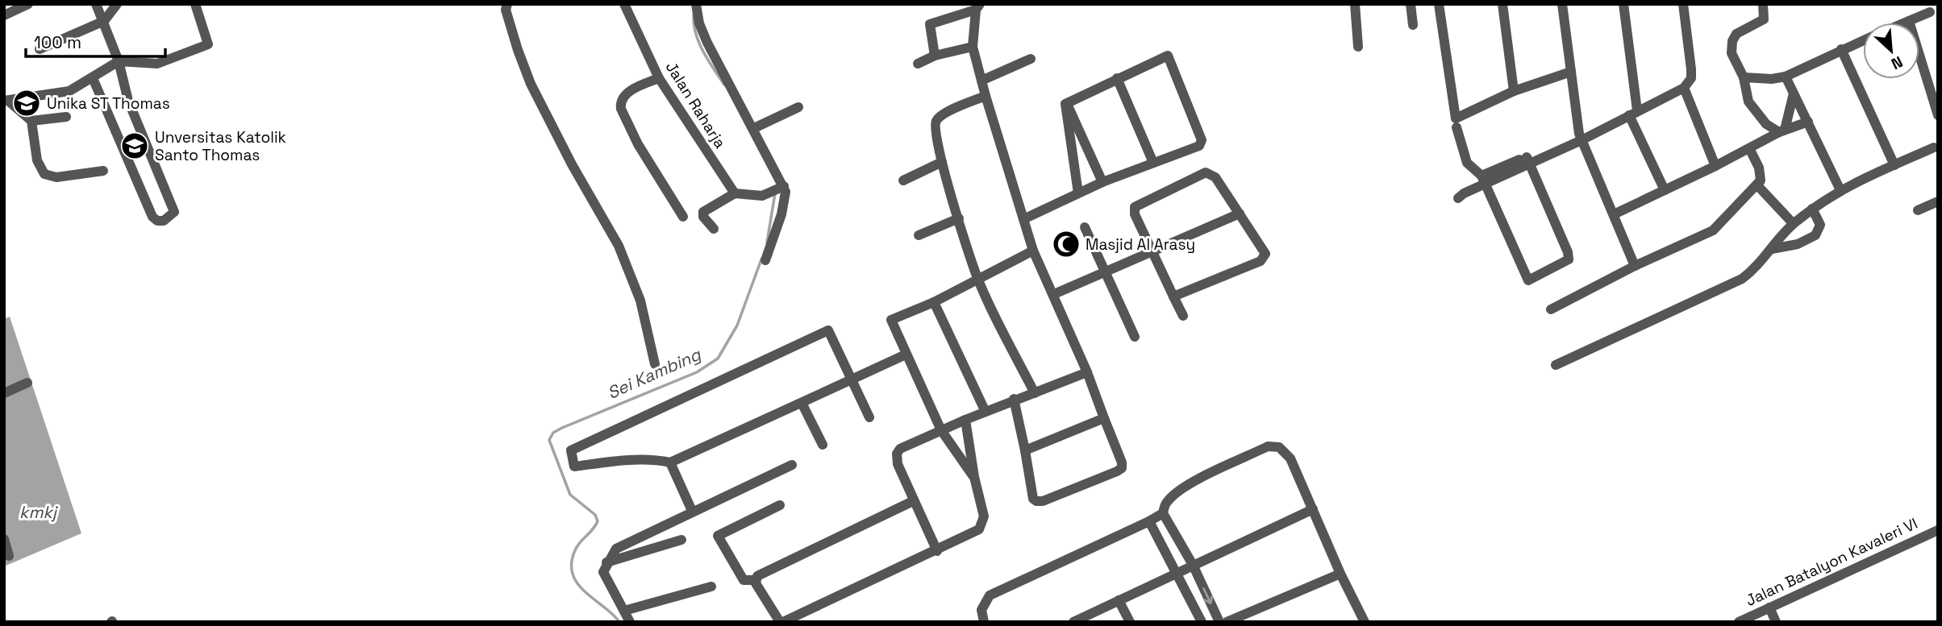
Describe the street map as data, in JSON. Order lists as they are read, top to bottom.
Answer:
{
  "streets": {
    "street": ["Jalan Raharja", "Jalan Batalyon Kavaleri VI"]
  },
  "water": ["Sei Kambing", "kmkj"],
  "places": {
    "school or university": ["Unika ST Thomas", "Unversitas Katolik Santo Thomas"],
    "mosque": ["Masjid Al Arasy"]
  },
  "scale_bar": "100 m",
  "north": "bottom right"
}
